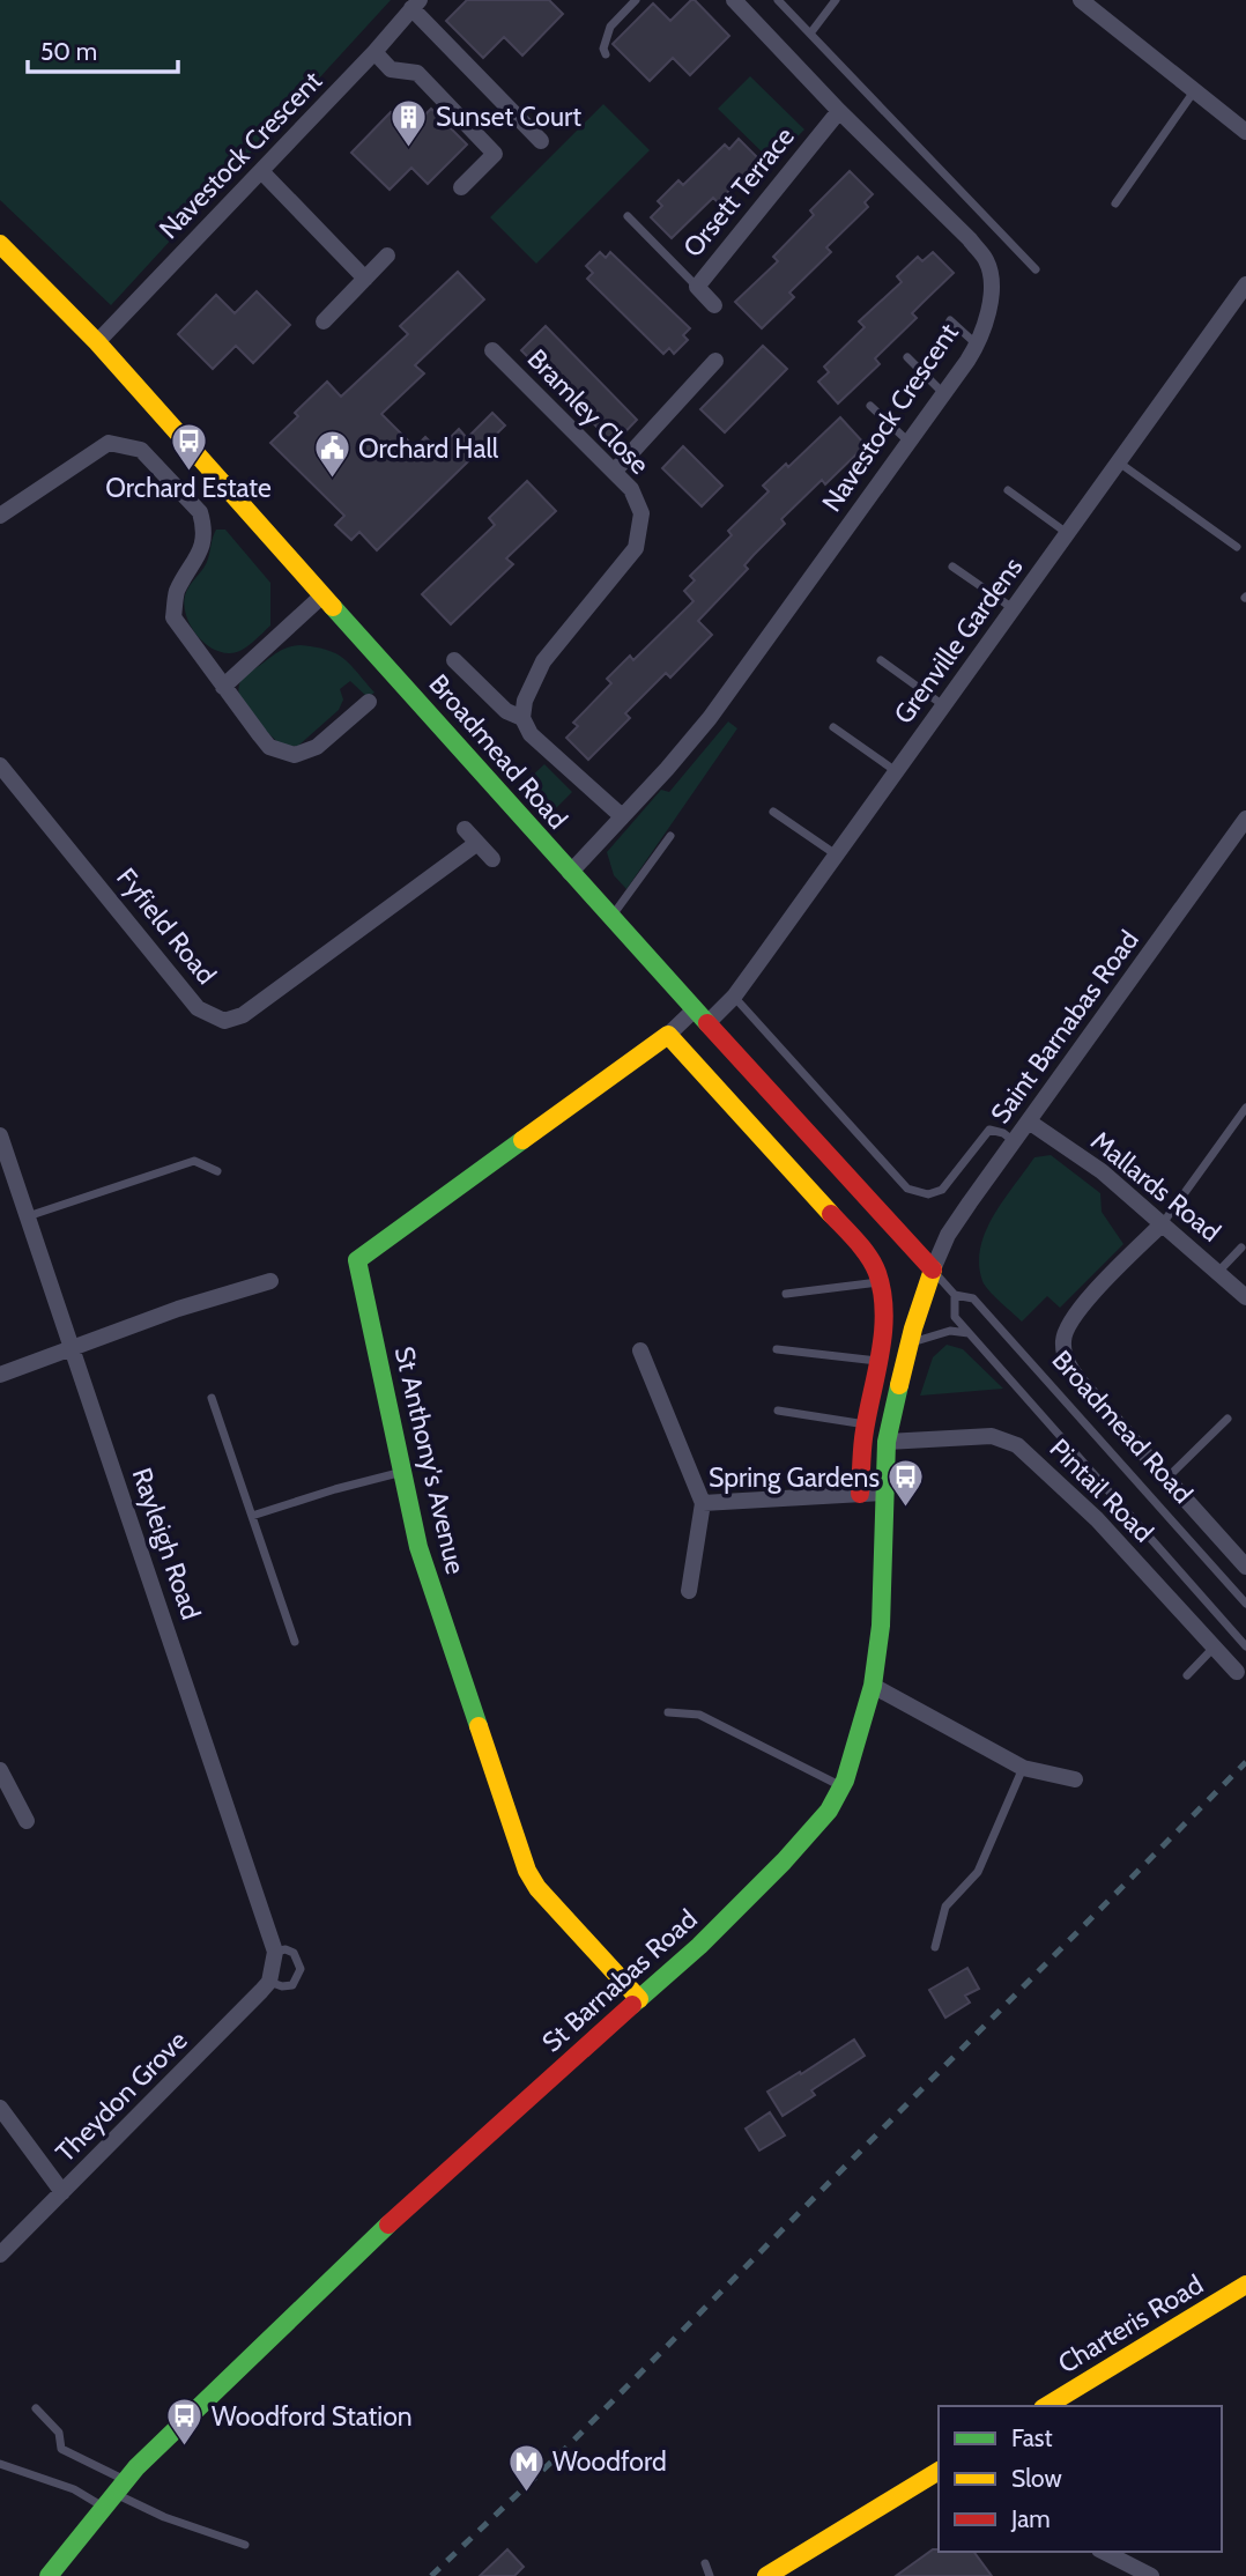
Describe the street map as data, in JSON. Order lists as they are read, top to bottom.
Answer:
{
  "streets": {
    "street": [
      "Navestock Crescent",
      "Orsett Terrace",
      "Bramley Close",
      "Grenville Gardens",
      "Broadmead Road",
      "Fyfield Road",
      "Saint Barnabas Road",
      "Mallards Road",
      "St Anthony's Avenue",
      "Pintail Road",
      "Rayleigh Road",
      "St Barnabas Road",
      "Theydon Grove",
      "Charteris Road"
    ]
  },
  "crossings": [
    ["Navestock Crescent", "Orsett Terrace"],
    ["Navestock Crescent", "Broadmead Road"],
    ["Grenville Gardens", "Broadmead Road"],
    ["Grenville Gardens", "St Anthony's Avenue"],
    ["Broadmead Road", "Saint Barnabas Road"],
    ["Broadmead Road", "St Anthony's Avenue"],
    ["Broadmead Road", "St Barnabas Road"],
    ["Saint Barnabas Road", "Mallards Road"],
    ["Saint Barnabas Road", "St Barnabas Road"],
    ["St Anthony's Avenue", "St Barnabas Road"],
    ["Pintail Road", "St Barnabas Road"],
    ["Rayleigh Road", "Theydon Grove"]
  ],
  "places": {
    "building": ["Sunset Court"],
    "bus stop": ["Orchard Estate", "Spring Gardens", "Woodford Station"],
    "public building": ["Orchard Hall"],
    "metro station": ["Woodford"]
  },
  "legend": ["Fast", "Slow", "Jam"],
  "scale_bar": "50 m"
}
